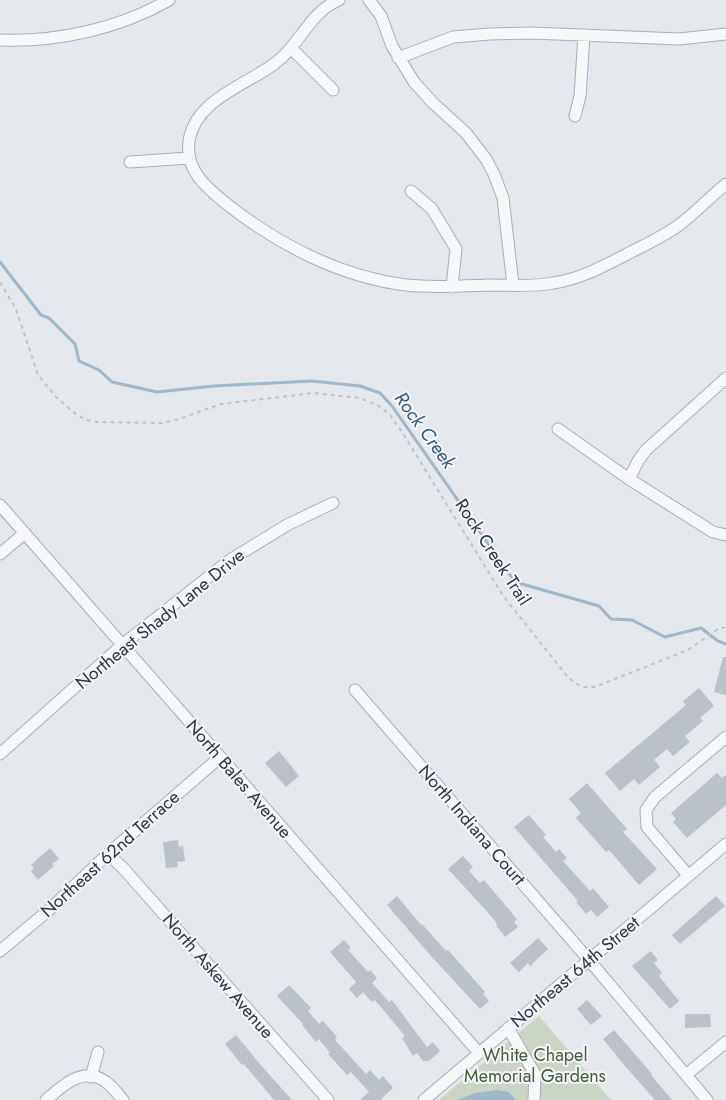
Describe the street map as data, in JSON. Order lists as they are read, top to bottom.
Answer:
{
  "streets": {
    "street": [
      "Northeast Shady Lane Drive",
      "North Bales Avenue",
      "North Indiana Court",
      "Northeast 62nd Terrace",
      "Northeast 64th Street",
      "North Askew Avenue"
    ],
    "path": ["Rock Creek Trail"]
  },
  "crossings": [
    ["Northeast Shady Lane Drive", "North Bales Avenue"],
    ["North Bales Avenue", "Northeast 62nd Terrace"],
    ["North Bales Avenue", "Northeast 64th Street"],
    ["North Indiana Court", "Northeast 64th Street"],
    ["Northeast 62nd Terrace", "North Askew Avenue"]
  ],
  "water": ["Rock Creek"],
  "parks": ["White Chapel Memorial Gardens"]
}
